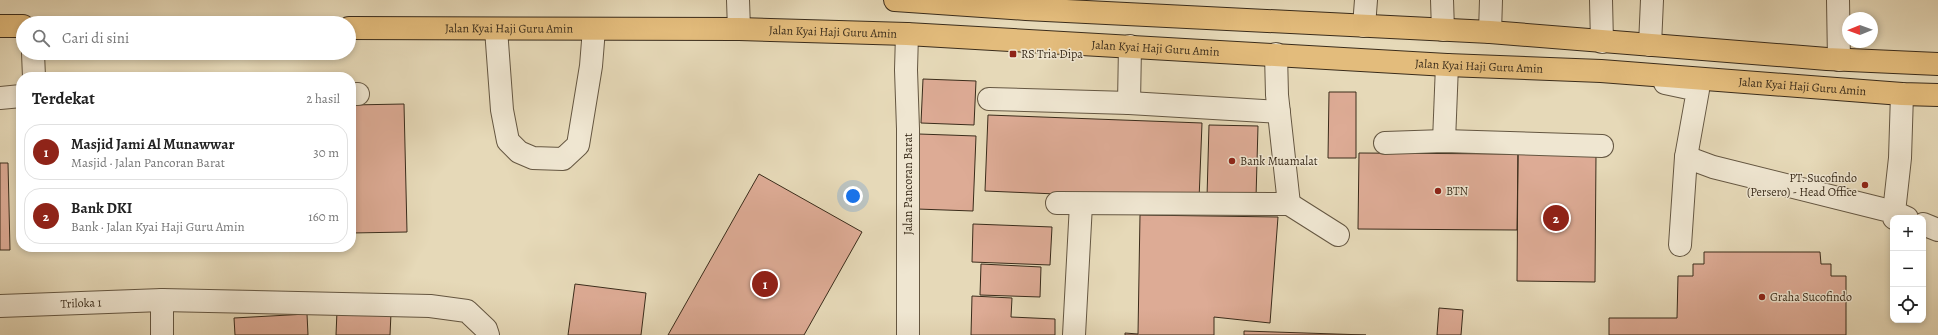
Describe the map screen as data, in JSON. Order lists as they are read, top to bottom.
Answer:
{
  "streets": {
    "main road": ["Jalan Kyai Haji Guru Amin"],
    "street": ["Jalan Pancoran Barat", "Triloka 1"]
  },
  "crossings": [
    ["Jalan Kyai Haji Guru Amin", "Jalan Pancoran Barat"]
  ],
  "places": {
    "transit": ["RS Tria Dipa"],
    "other": [
      "Bank Muamalat",
      "PT. Sucofindo (Persero) - Head Office",
      "BTN",
      "Graha Sucofindo"
    ]
  },
  "north": "left",
  "page": {
    "search": "Cari di sini",
    "heading": ["Terdekat", "2 hasil"],
    "list": [
      {
        "mark": "1",
        "name": "Masjid Jami Al Munawwar",
        "note": "Masjid · Jalan Pancoran Barat",
        "value": "30 m"
      },
      {
        "mark": "2",
        "name": "Bank DKI",
        "note": "Bank · Jalan Kyai Haji Guru Amin",
        "value": "160 m"
      }
    ],
    "pins": ["2", "1"],
    "map_buttons": ["+", "−"]
  }
}
